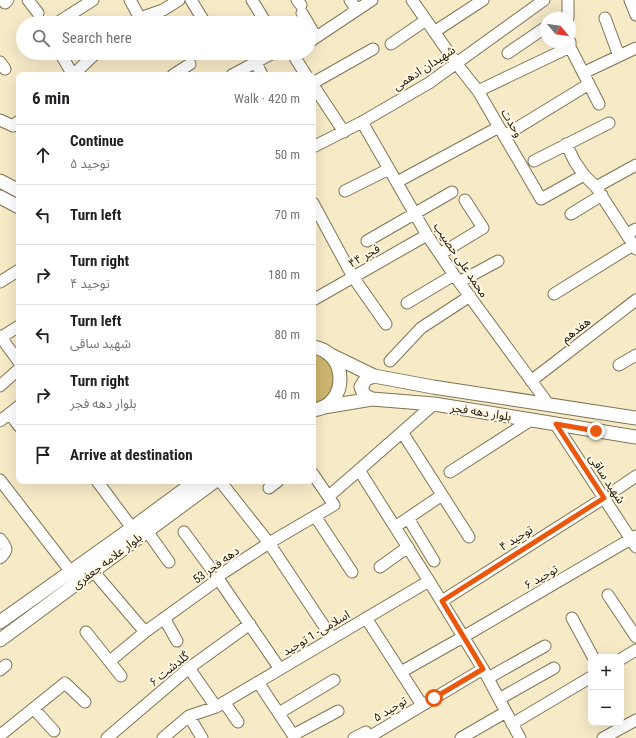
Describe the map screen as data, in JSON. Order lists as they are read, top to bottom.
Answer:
{
  "streets": {
    "main road": ["بلوار دهه فجر", "بلوار علامه جعفری"],
    "street": [
      "شهیدان ادهمی",
      "وحدت",
      "فجر ۴۴",
      "محمد علی حصیب",
      "هفدهم",
      "شهید ساقی",
      "توحید ۴",
      "دهه فجر 53",
      "توحید ۶",
      "اسلامی- 1 توحید",
      "گلدشت ۶",
      "توحید ۵"
    ]
  },
  "crossings": [
    ["شهیدان ادهمی", "وحدت"],
    ["شهیدان ادهمی", "محمد علی حصیب"],
    ["فجر ۴۴", "محمد علی حصیب"],
    ["محمد علی حصیب", "هفدهم"],
    ["محمد علی حصیب", "بلوار دهه فجر"],
    ["بلوار دهه فجر", "شهید ساقی"],
    ["شهید ساقی", "توحید ۴"],
    ["شهید ساقی", "توحید ۶"]
  ],
  "north": "bottom right",
  "page": {
    "search": "Search here",
    "heading": ["6 min", "Walk · 420 m"],
    "list": [
      ["Continue", "توحید ۵", "50 m"],
      ["Turn left", "70 m"],
      ["Turn right", "توحید ۴", "180 m"],
      ["Turn left", "شهید ساقی", "80 m"],
      ["Turn right", "بلوار دهه فجر", "40 m"],
      "Arrive at destination"
    ],
    "map_buttons": ["+", "−"]
  }
}
